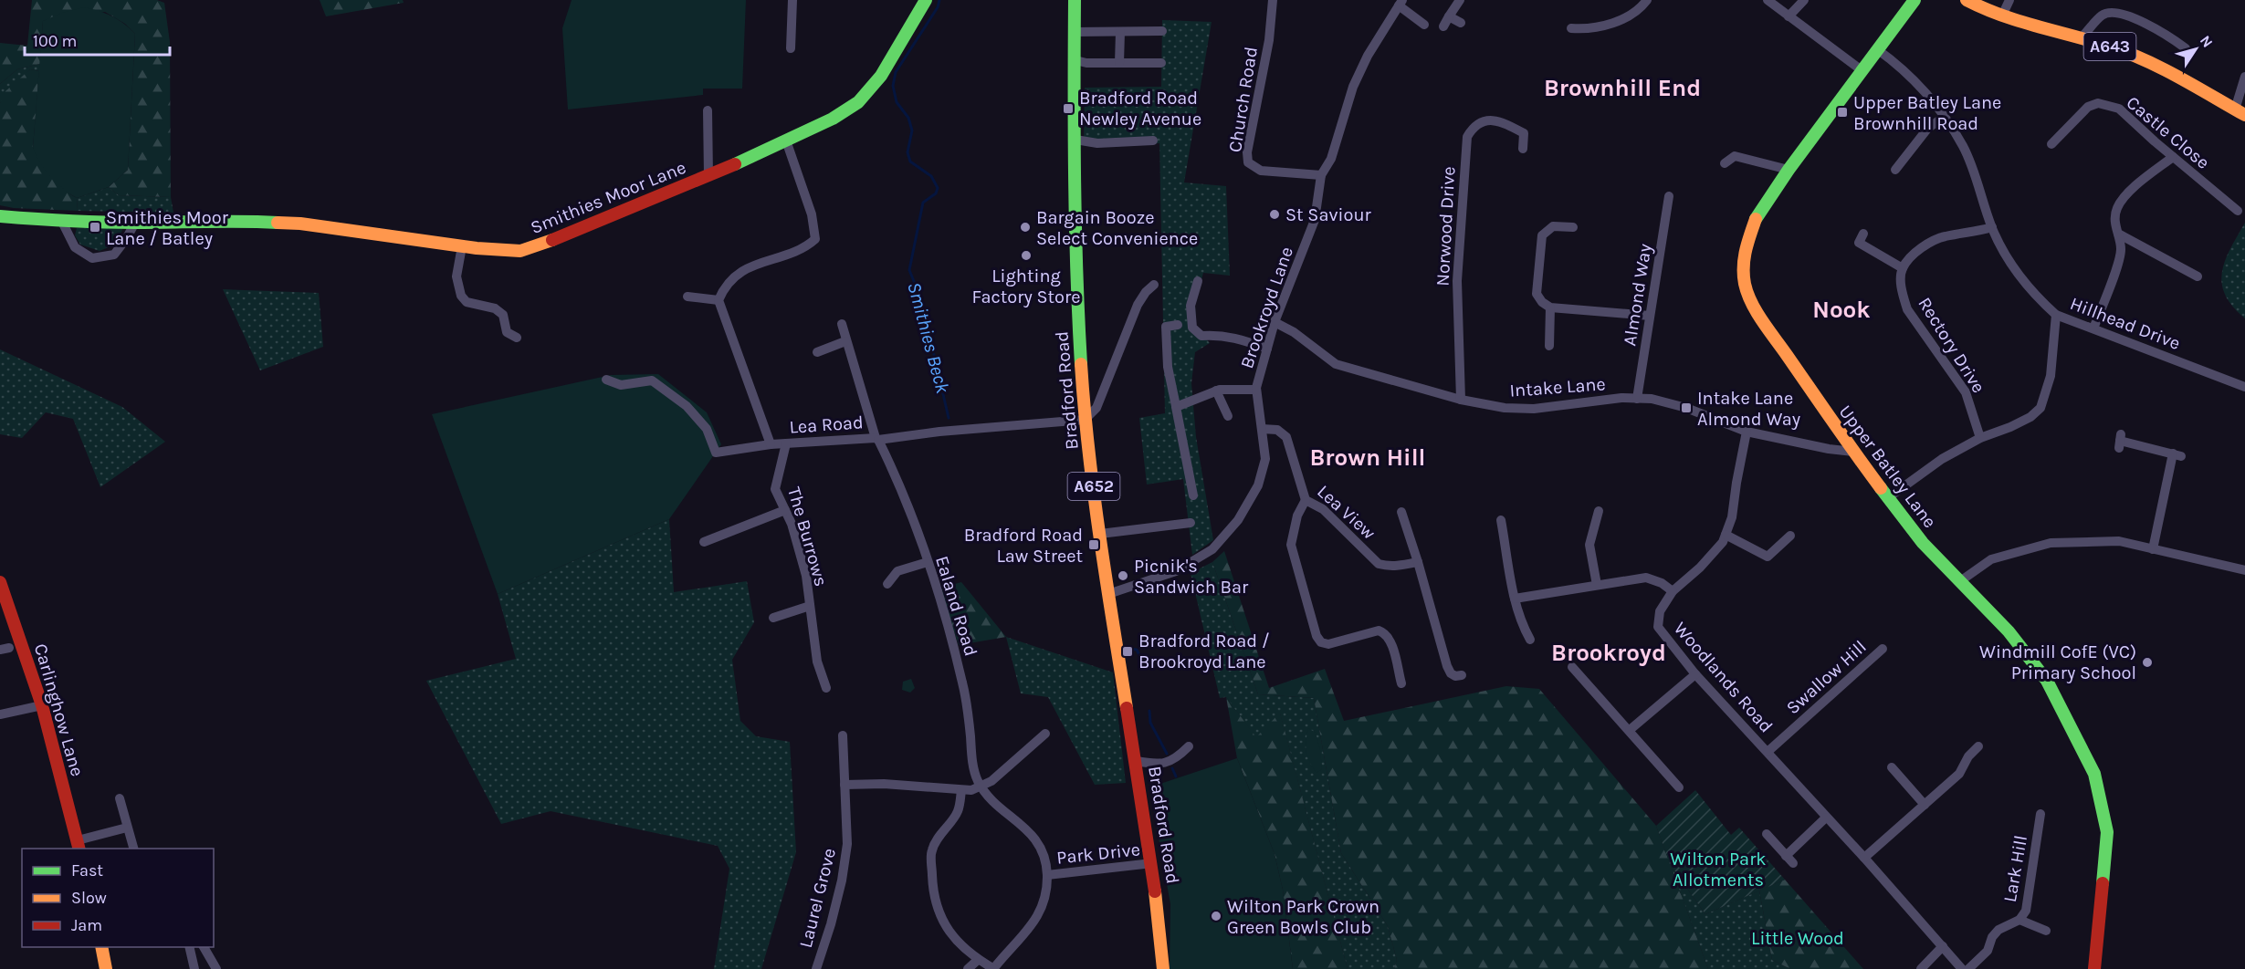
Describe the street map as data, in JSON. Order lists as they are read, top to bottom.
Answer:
{
  "streets": {
    "street": [
      "A643",
      "Church Road",
      "Castle Close",
      "Smithies Moor Lane",
      "Norwood Drive",
      "Almond Way",
      "Brookroyd Lane",
      "Hillhead Drive",
      "Rectory Drive",
      "Intake Lane",
      "Bradford Road",
      "Lea Road",
      "Upper Batley Lane",
      "A652",
      "Lea View",
      "The Burrows",
      "Ealand Road",
      "Woodlands Road",
      "Swallow Hill",
      "Carlinghow Lane",
      "Park Drive",
      "Lark Hill",
      "Laurel Grove"
    ]
  },
  "crossings": [
    ["Church Road", "Brookroyd Lane"],
    ["Norwood Drive", "Intake Lane"],
    ["Almond Way", "Intake Lane"],
    ["Brookroyd Lane", "Intake Lane"],
    ["Brookroyd Lane", "Bradford Road"],
    ["Brookroyd Lane", "Lea View"],
    ["Hillhead Drive", "Upper Batley Lane"],
    ["Intake Lane", "Upper Batley Lane"],
    ["Intake Lane", "Woodlands Road"],
    ["Bradford Road", "Lea Road"],
    ["Bradford Road", "Park Drive"],
    ["Lea Road", "The Burrows"],
    ["Lea Road", "Ealand Road"],
    ["Woodlands Road", "Swallow Hill"]
  ],
  "districts": [
    "Brownhill End",
    "Nook",
    "Brown Hill",
    "Brookroyd"
  ],
  "water": ["Smithies Beck"],
  "parks": ["Wilton Park Allotments", "Little Wood"],
  "places": {
    "transit": [
      "Bradford Road Newley Avenue",
      "Upper Batley Lane Brownhill Road",
      "Smithies Moor Lane / Batley",
      "Intake Lane Almond Way",
      "Bradford Road Law Street",
      "Bradford Road / Brookroyd Lane"
    ],
    "other": [
      "St Saviour",
      "Bargain Booze Select Convenience",
      "Lighting Factory Store",
      "Picnik's Sandwich Bar",
      "Windmill CofE (VC) Primary School",
      "Wilton Park Crown Green Bowls Club"
    ]
  },
  "legend": ["Fast", "Slow", "Jam"],
  "scale_bar": "100 m",
  "north": "top right"
}
